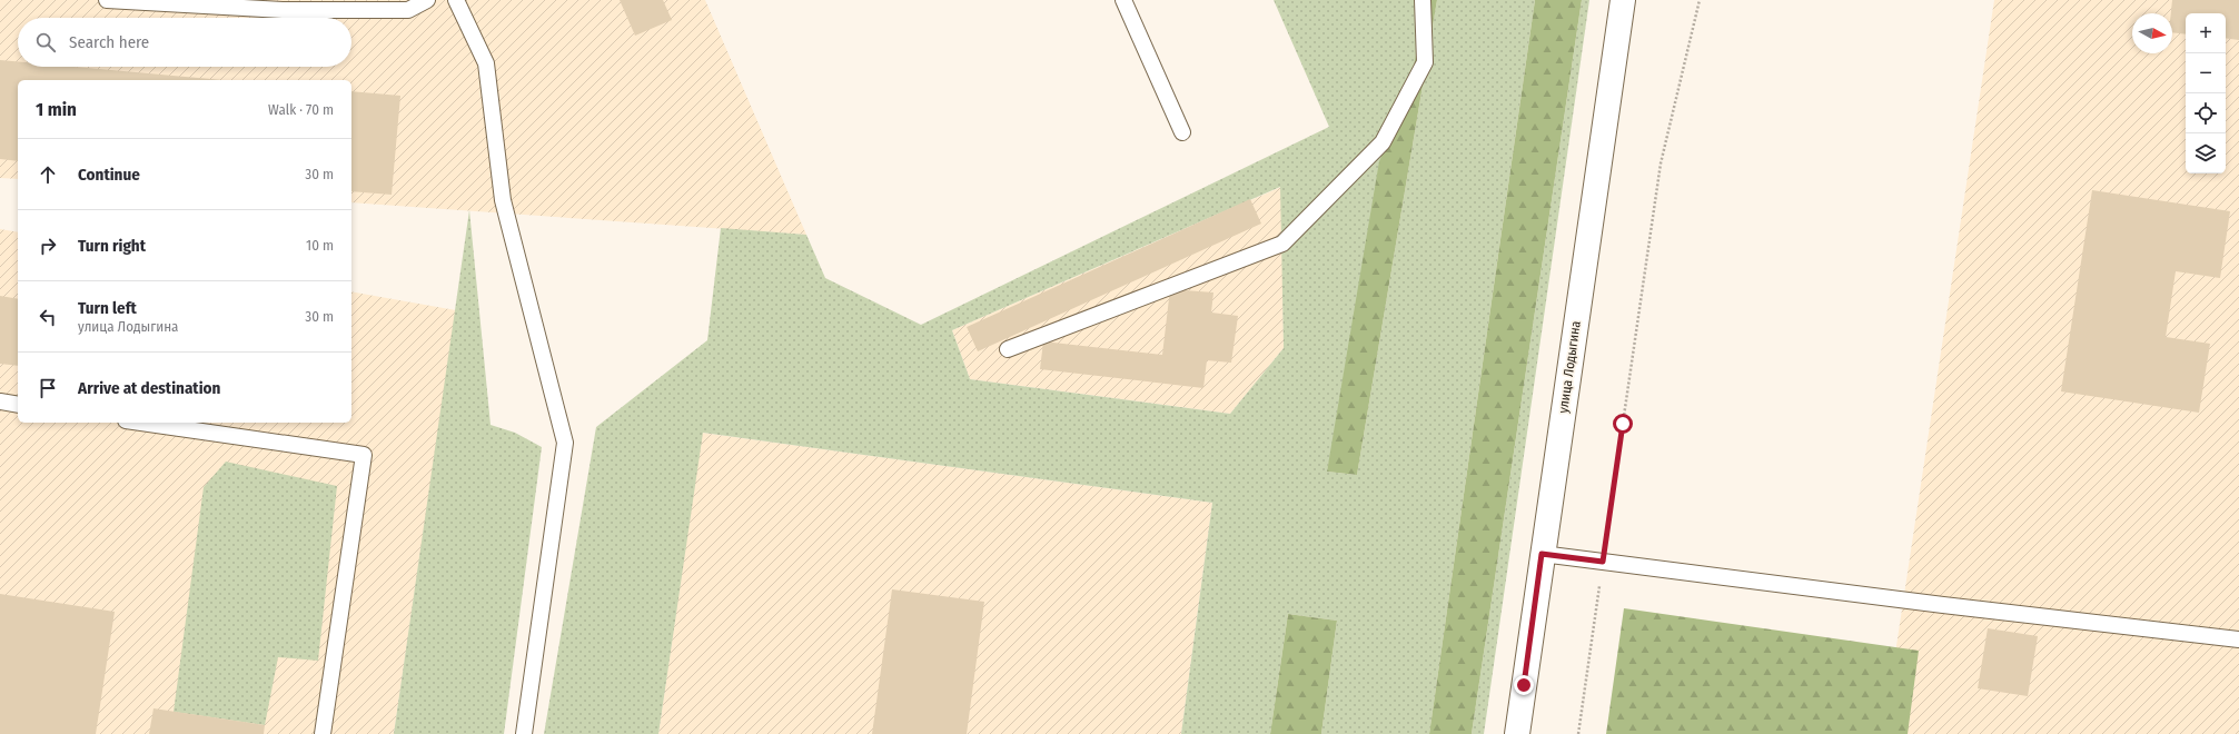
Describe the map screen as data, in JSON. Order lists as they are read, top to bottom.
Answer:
{
  "streets": {
    "main road": ["улица Лодыгина"]
  },
  "north": "right",
  "page": {
    "map_buttons": ["+", "−"],
    "search": "Search here",
    "heading": ["1 min", "Walk · 70 m"],
    "list": [
      ["Continue", "30 m"],
      ["Turn right", "10 m"],
      ["Turn left", "улица Лодыгина", "30 m"],
      "Arrive at destination"
    ]
  }
}
